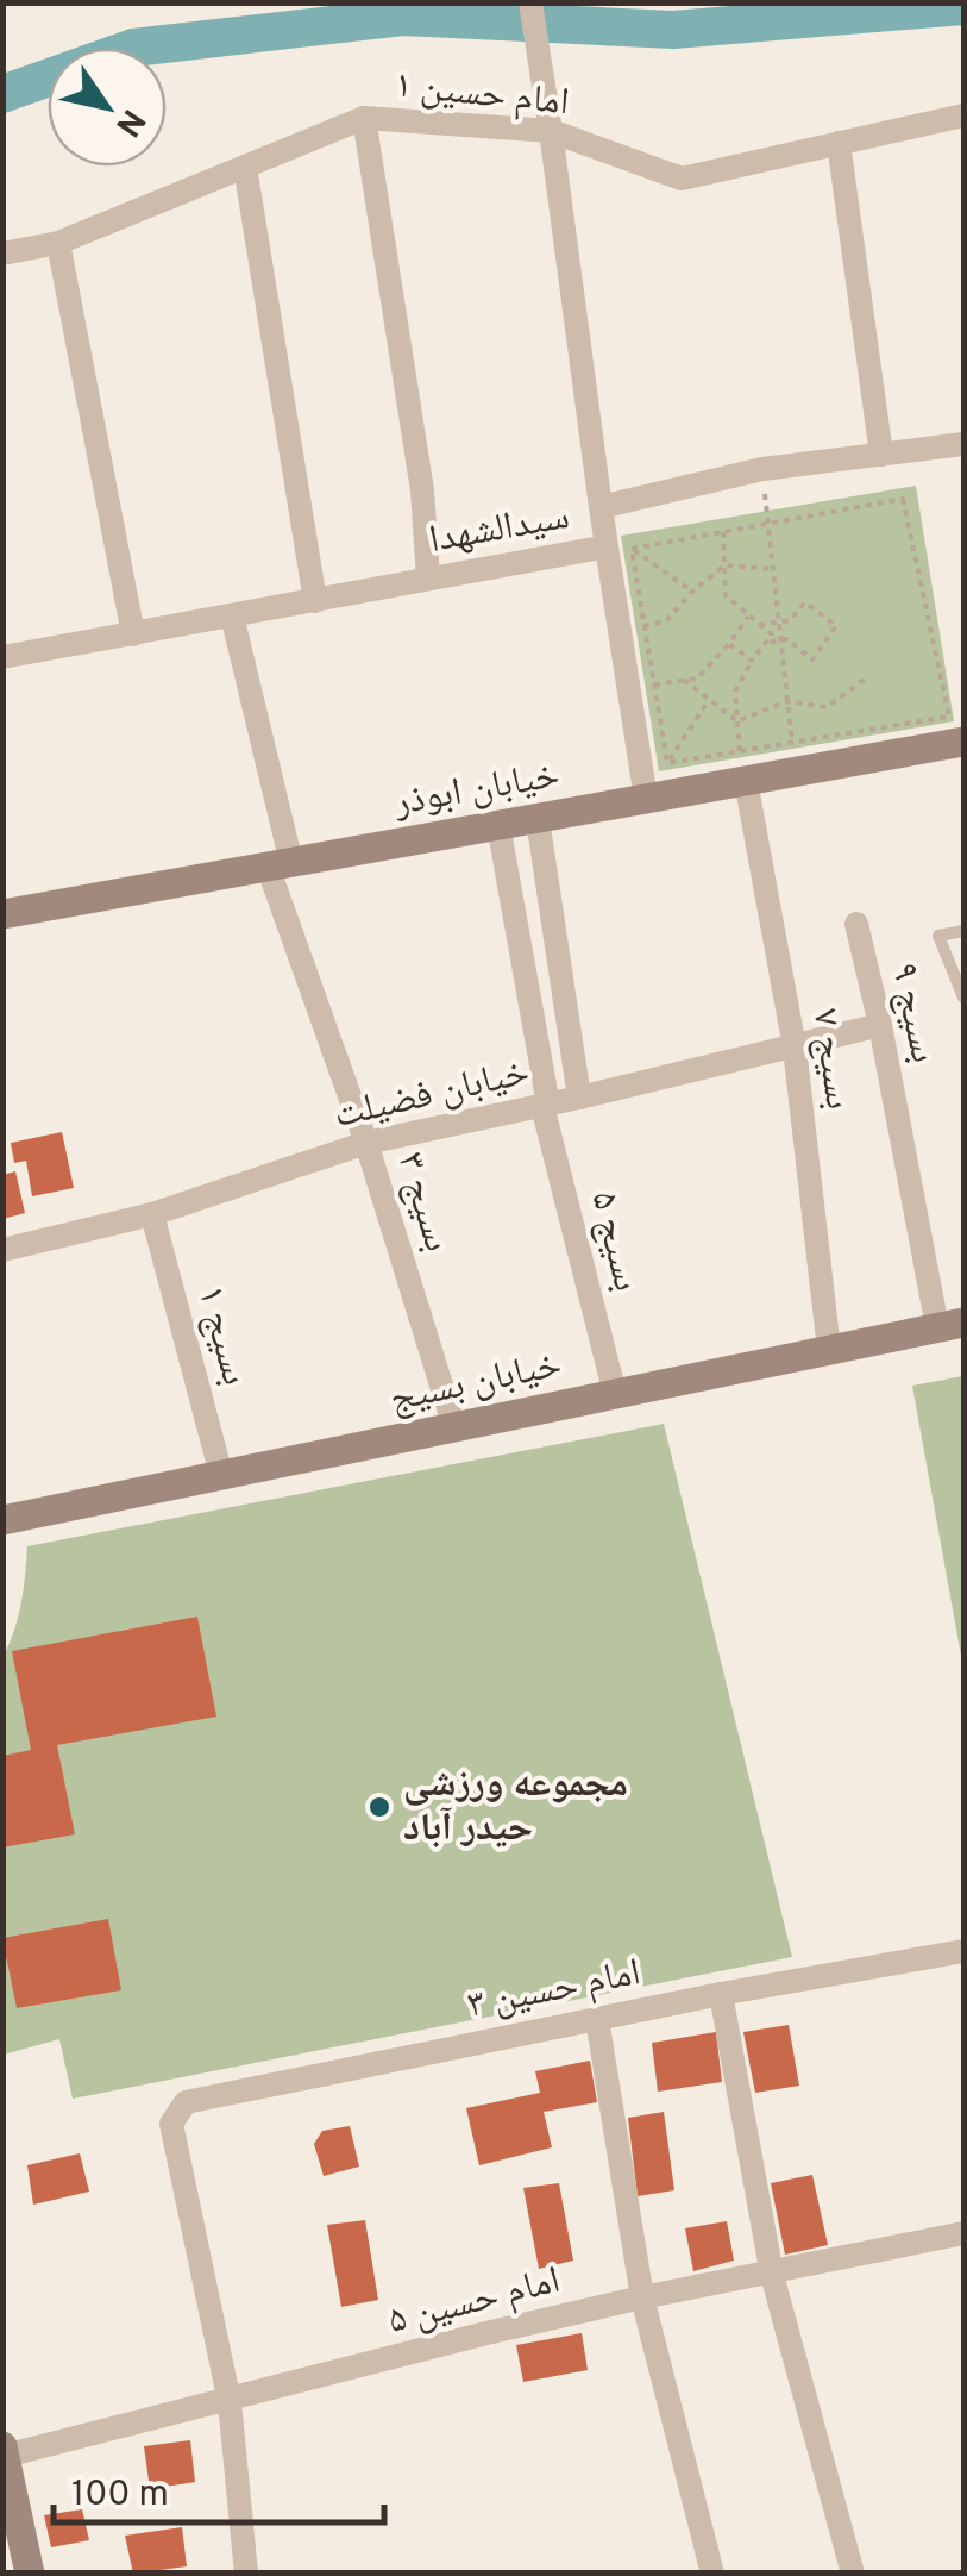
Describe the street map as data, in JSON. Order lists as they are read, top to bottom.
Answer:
{
  "streets": {
    "main road": ["خیابان ابوذر", "خیابان بسیج"],
    "street": [
      "امام حسین ۱",
      "سیدالشهدا",
      "بسیج ۹",
      "بسیج ۷",
      "خیابان فضیلت",
      "بسیج ۳",
      "بسیج ۵",
      "بسیج ۱",
      "امام حسین ۳",
      "امام حسین ۵"
    ]
  },
  "crossings": [
    ["سیدالشهدا", "بسیج ۳"],
    ["خیابان ابوذر", "بسیج ۷"],
    ["خیابان ابوذر", "بسیج ۳"],
    ["خیابان ابوذر", "بسیج ۵"],
    ["بسیج ۹", "خیابان فضیلت"],
    ["بسیج ۹", "خیابان بسیج"],
    ["بسیج ۷", "خیابان فضیلت"],
    ["بسیج ۷", "خیابان بسیج"],
    ["خیابان فضیلت", "بسیج ۳"],
    ["خیابان فضیلت", "بسیج ۵"],
    ["خیابان فضیلت", "بسیج ۱"],
    ["بسیج ۳", "خیابان بسیج"],
    ["بسیج ۵", "خیابان بسیج"],
    ["بسیج ۱", "خیابان بسیج"],
    ["امام حسین ۳", "امام حسین ۵"]
  ],
  "places": ["مجموعه ورزشی حیدر آباد"],
  "scale_bar": "100 m",
  "north": "bottom right"
}
